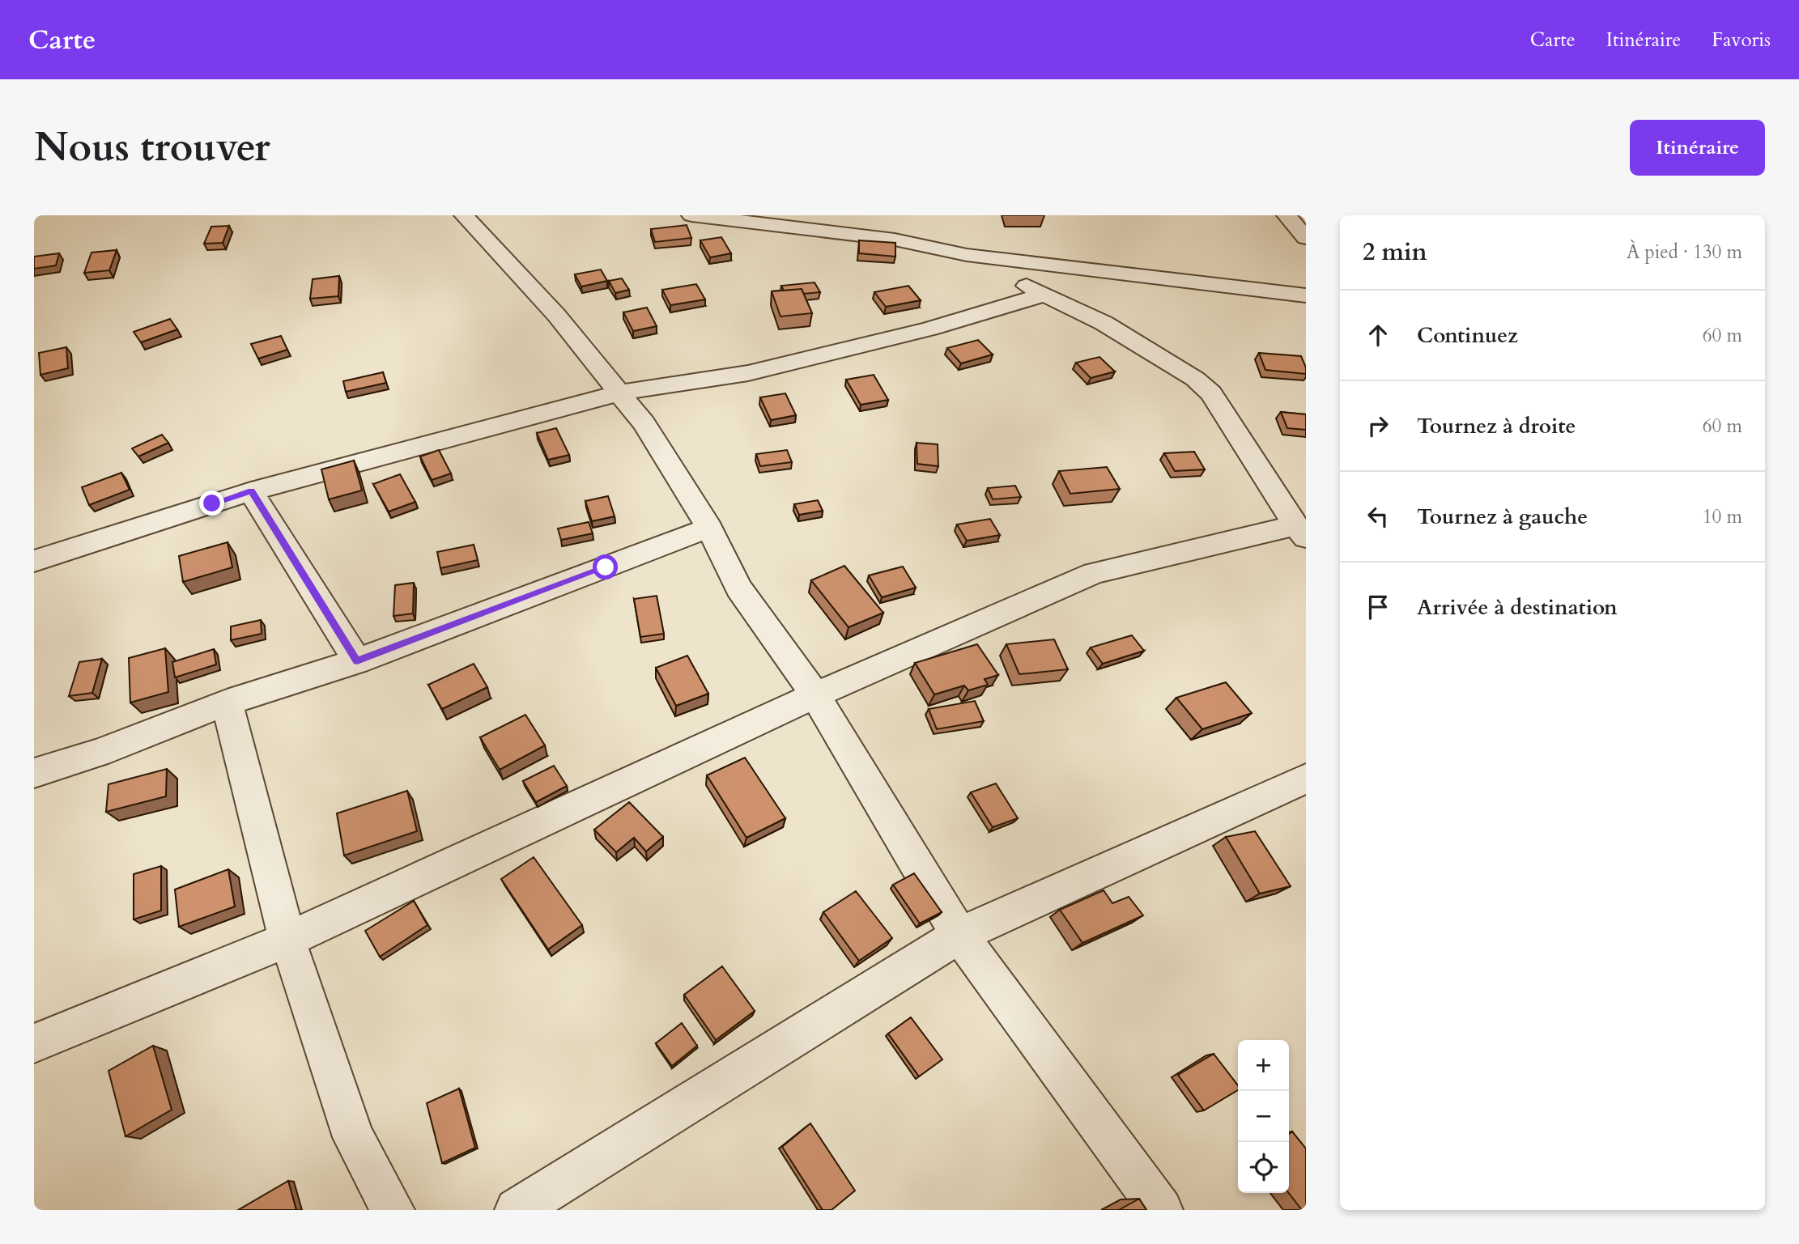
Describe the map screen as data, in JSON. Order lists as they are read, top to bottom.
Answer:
{
  "page": {
    "header": "Carte",
    "nav": ["Carte", "Itinéraire", "Favoris"],
    "buttons": "Itinéraire",
    "title": "Nous trouver",
    "heading": ["2 min", "À pied · 130 m"],
    "list": [
      ["Continuez", "60 m"],
      ["Tournez à droite", "60 m"],
      ["Tournez à gauche", "10 m"],
      "Arrivée à destination"
    ],
    "map_buttons": ["+", "−"]
  }
}
